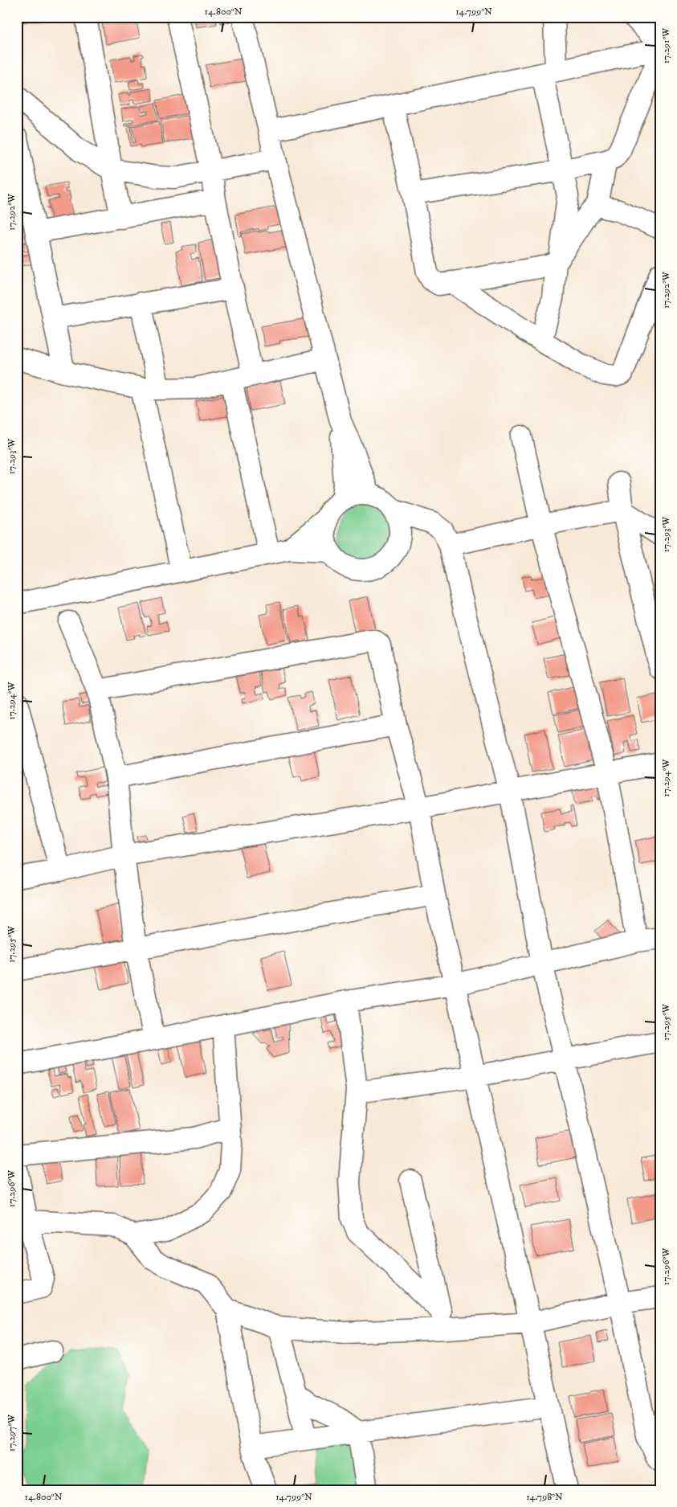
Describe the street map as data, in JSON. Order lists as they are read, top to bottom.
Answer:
{
  "coordinates": [
    "14.800°N",
    "14.799°N",
    "17.291°W",
    "17.292°W",
    "17.293°W",
    "17.294°W",
    "17.295°W",
    "17.296°W",
    "17.297°W",
    "14.798°N"
  ]
}
